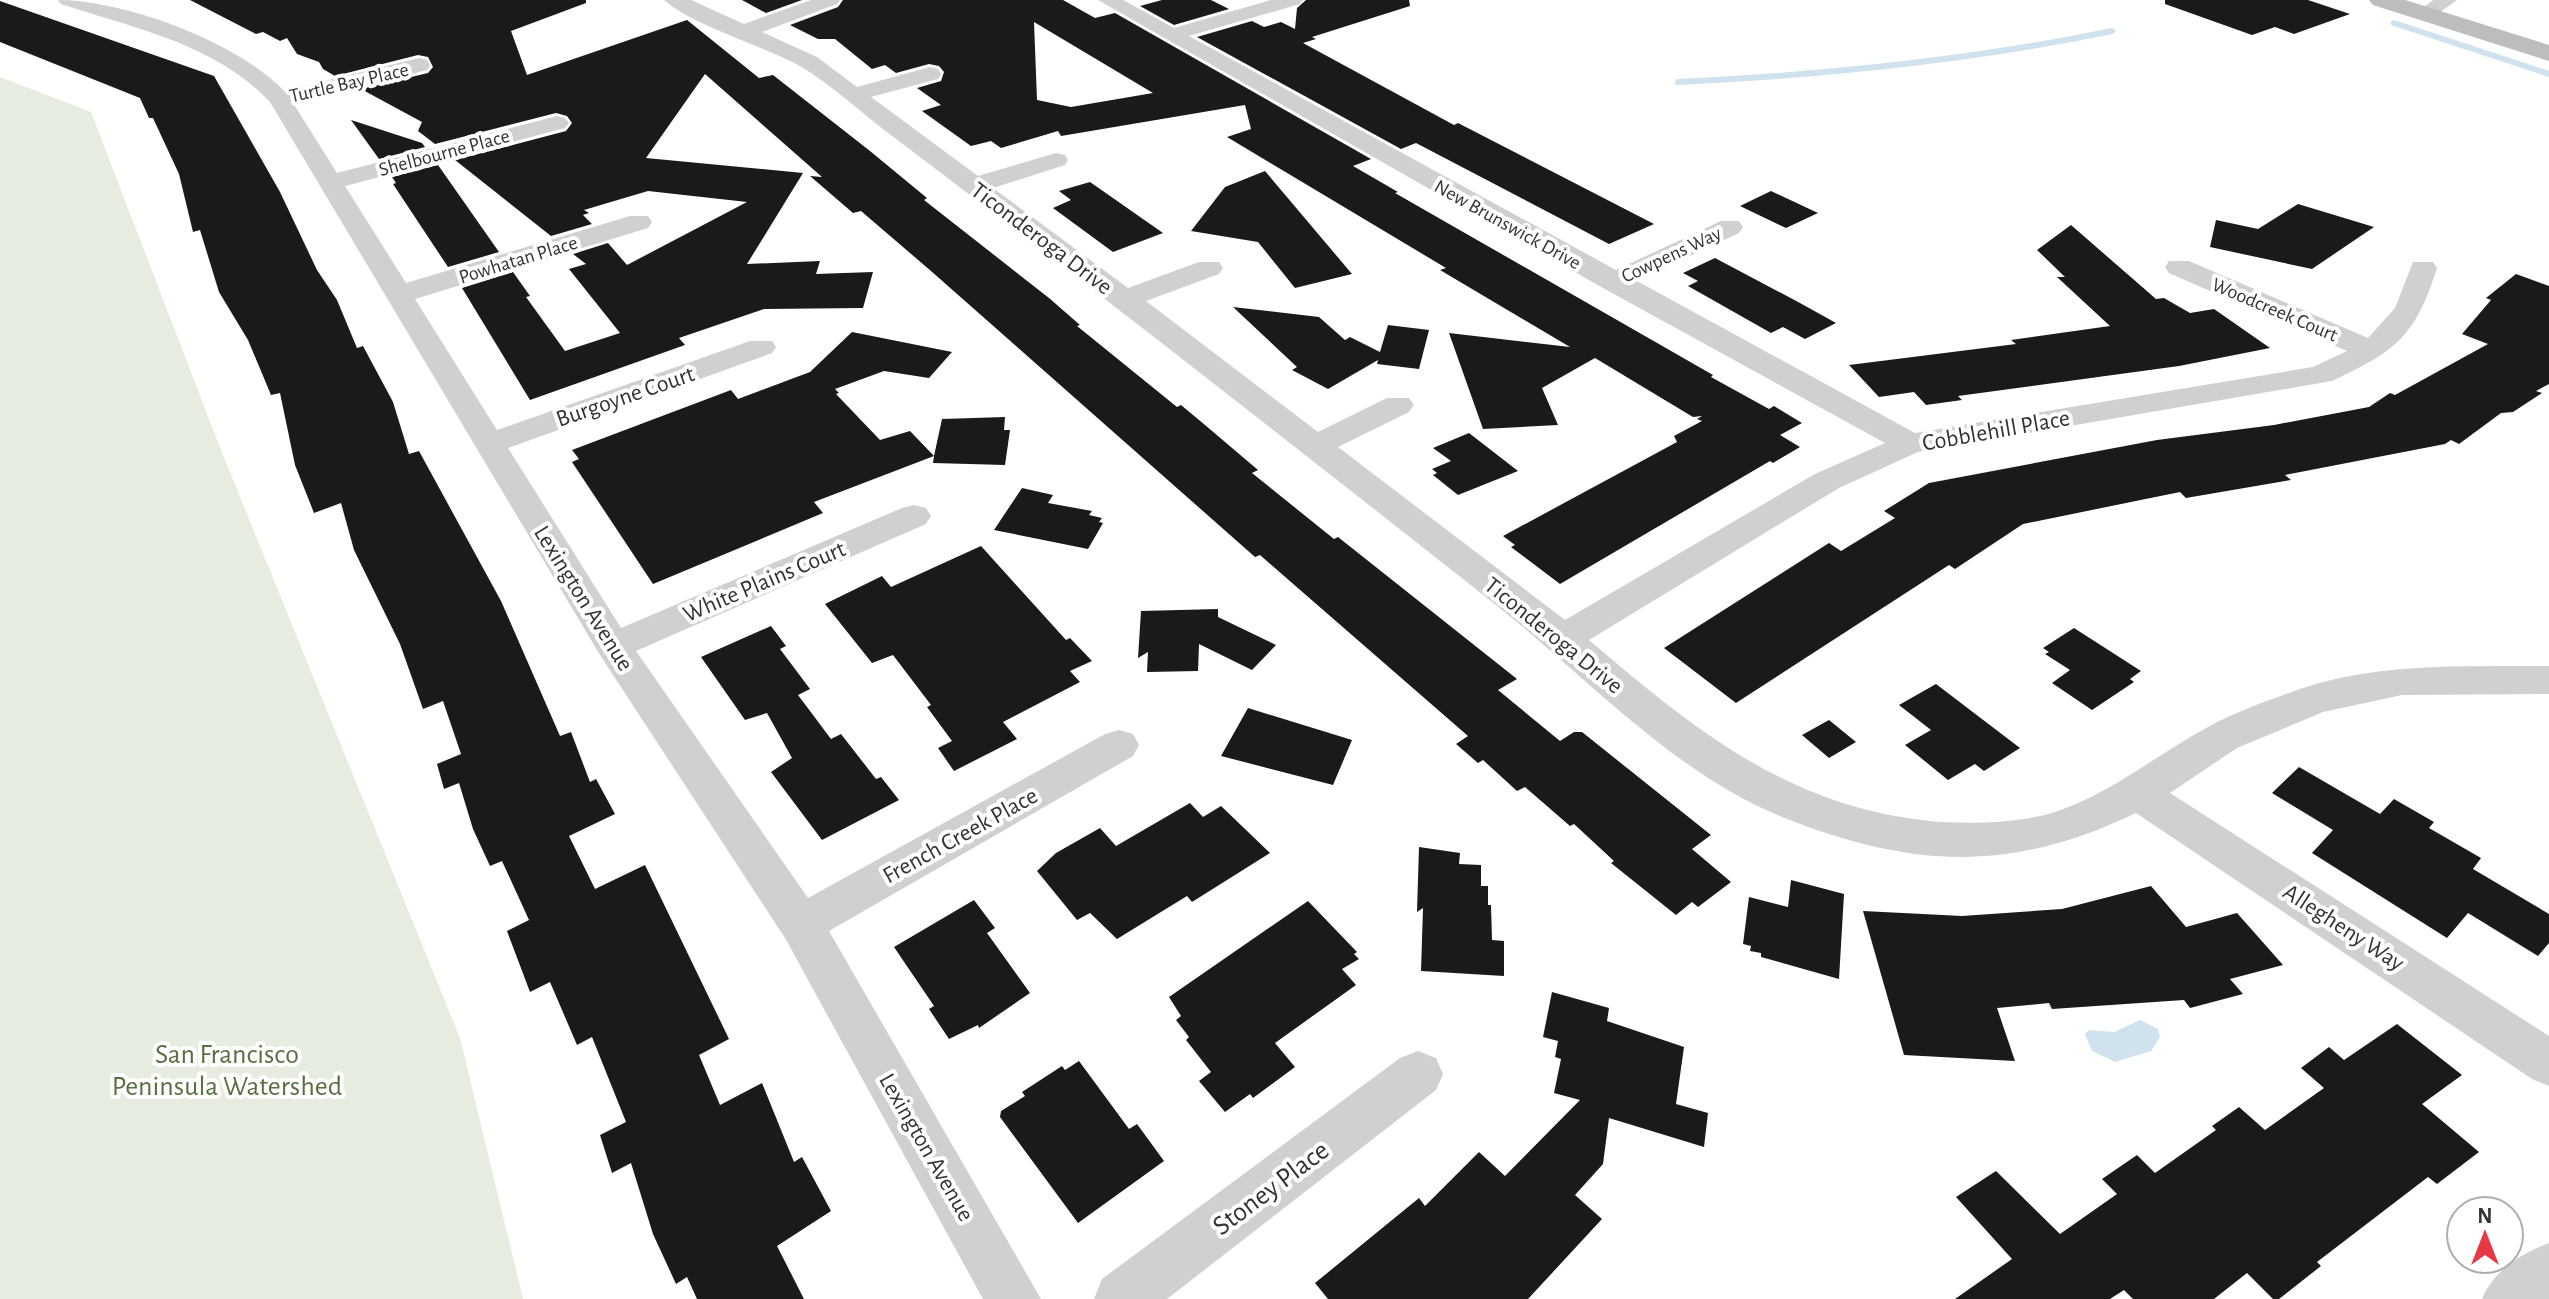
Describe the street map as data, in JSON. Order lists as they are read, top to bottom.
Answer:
{
  "streets": {
    "street": [
      "Turtle Bay Place",
      "Shelbourne Place",
      "New Brunswick Drive",
      "Ticonderoga Drive",
      "Cowpens Way",
      "Powhatan Place",
      "Woodcreek Court",
      "Burgoyne Court",
      "Cobblehill Place",
      "White Plains Court",
      "Lexington Avenue",
      "French Creek Place",
      "Allegheny Way",
      "Stoney Place"
    ]
  },
  "crossings": [
    ["Turtle Bay Place", "Lexington Avenue"],
    ["Shelbourne Place", "Lexington Avenue"],
    ["New Brunswick Drive", "Cowpens Way"],
    ["New Brunswick Drive", "Cobblehill Place"],
    ["Ticonderoga Drive", "Cobblehill Place"],
    ["Ticonderoga Drive", "Allegheny Way"],
    ["Powhatan Place", "Lexington Avenue"],
    ["Woodcreek Court", "Cobblehill Place"],
    ["Burgoyne Court", "Lexington Avenue"],
    ["White Plains Court", "Lexington Avenue"],
    ["Lexington Avenue", "French Creek Place"]
  ],
  "parks": ["San Francisco Peninsula Watershed"],
  "north": "top"
}
